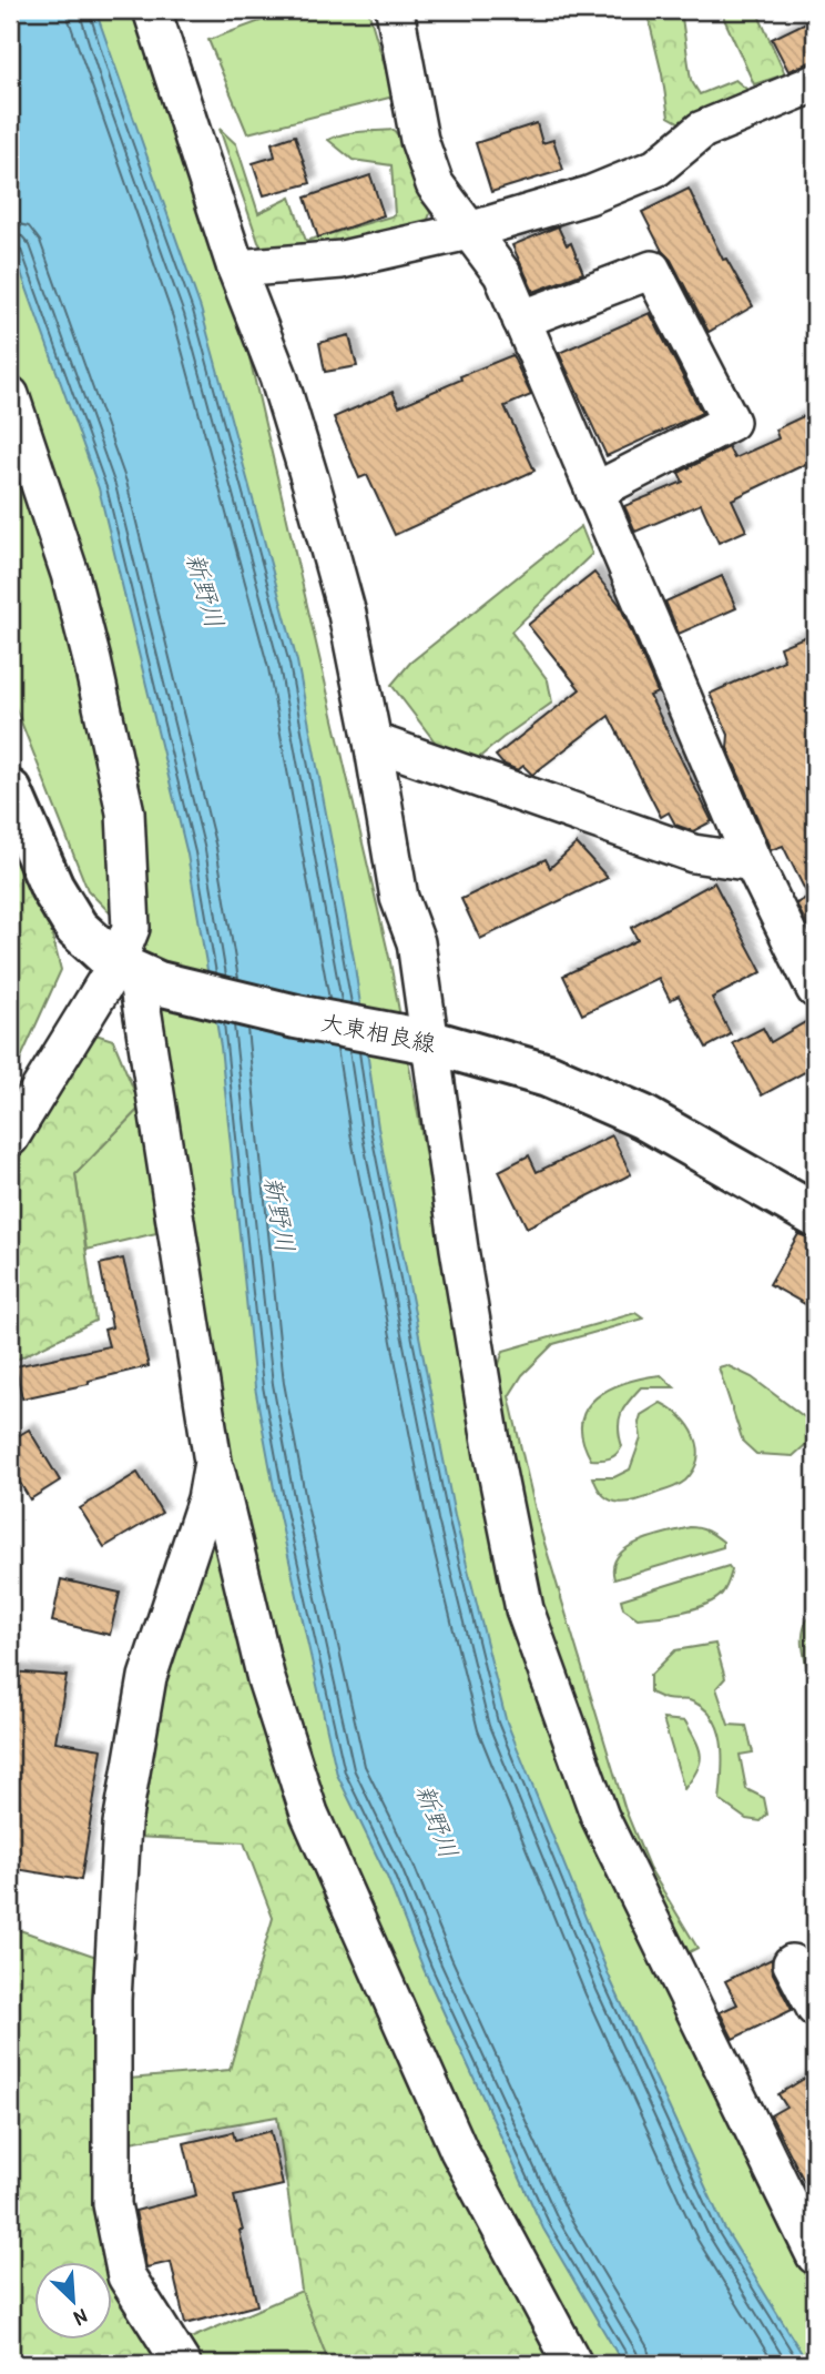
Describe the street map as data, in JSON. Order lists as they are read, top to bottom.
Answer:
{
  "streets": {
    "main road": ["大東相良線"]
  },
  "water": ["新野川"],
  "north": "bottom right"
}
